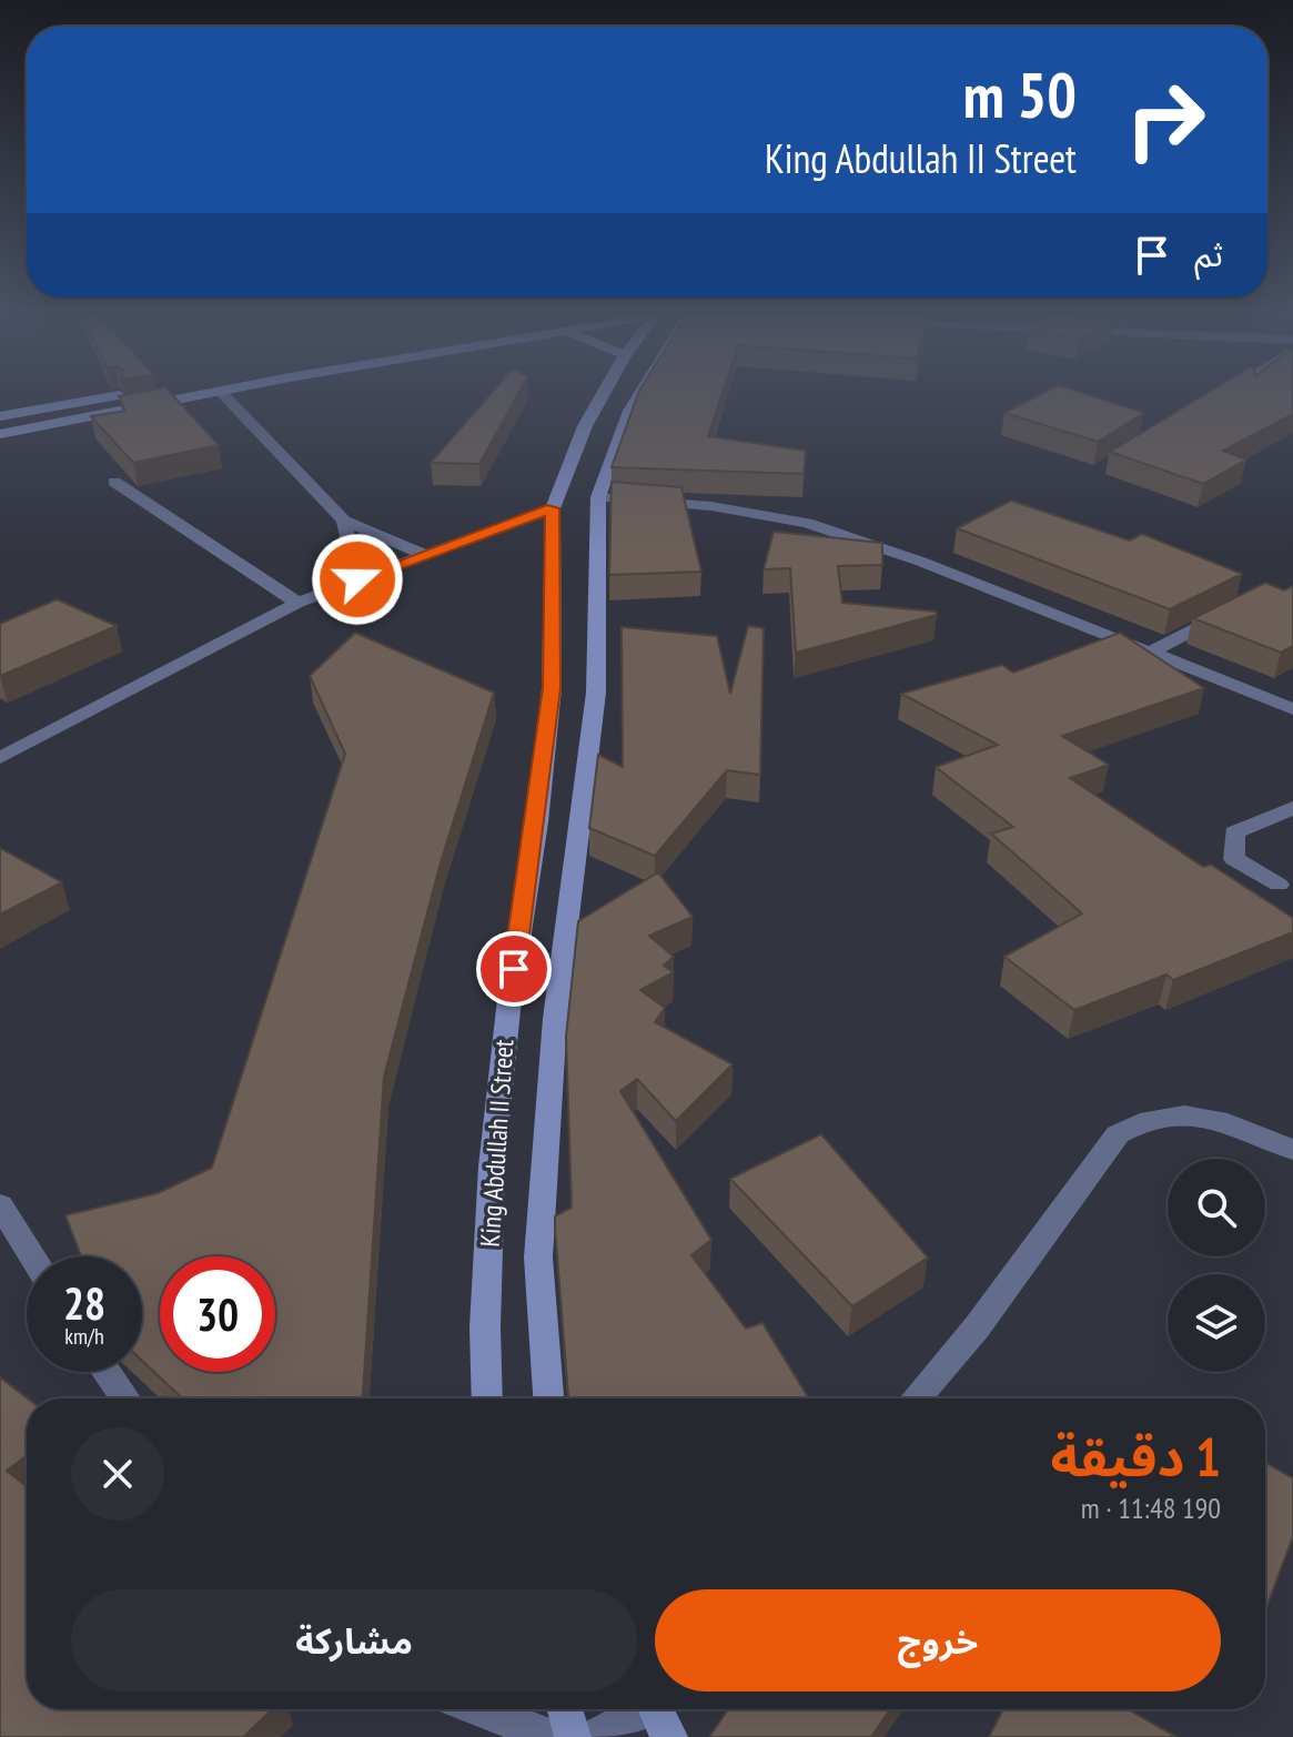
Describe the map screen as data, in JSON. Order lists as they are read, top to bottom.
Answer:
{
  "streets": {
    "main road": ["King Abdullah II Street"]
  },
  "page": {
    "turn": ["50 m", "King Abdullah II Street"],
    "then": "ثم",
    "speed": "28 km/h",
    "limit": "30",
    "heading": ["1 دقيقة", "190 m · 11:48"],
    "buttons": ["خروج", "مشاركة"]
  }
}
